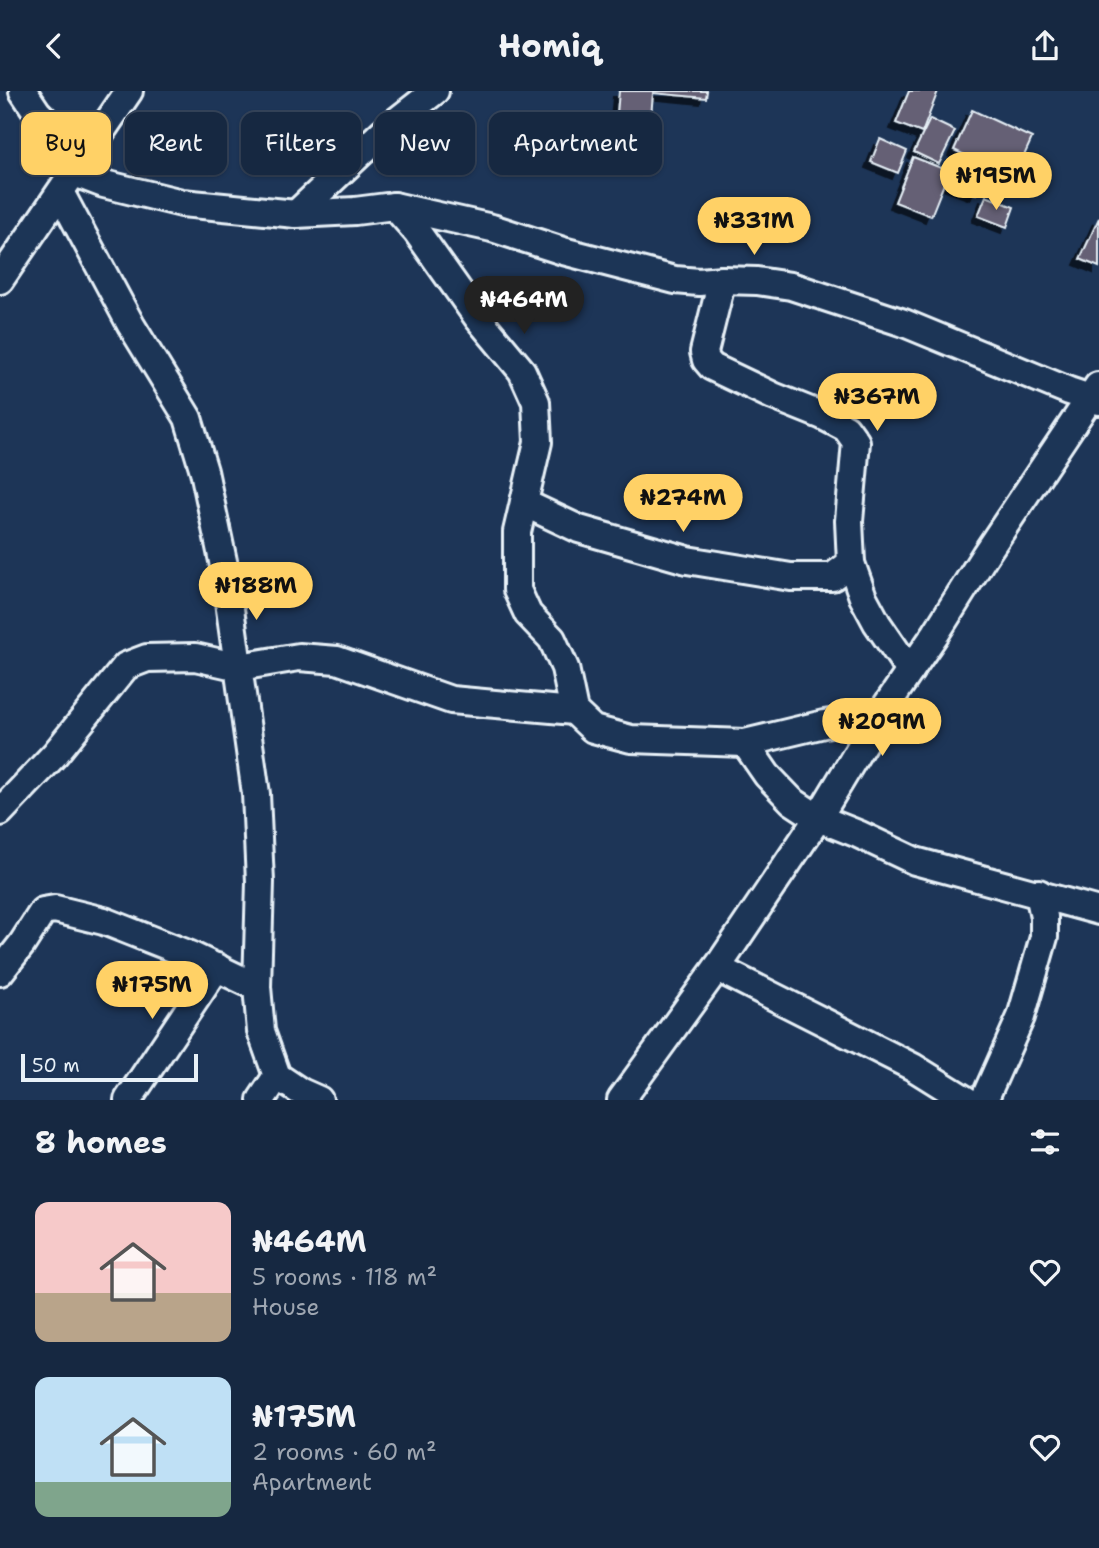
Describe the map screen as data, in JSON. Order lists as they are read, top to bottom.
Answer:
{
  "scale_bar": "50 m",
  "page": {
    "header": "Homiq",
    "chip": [
      "Buy",
      "Rent",
      "Filters",
      "New",
      "Apartment"
    ],
    "price": [
      "₦195M",
      "₦331M",
      "₦464M",
      "₦367M",
      "₦274M",
      "₦188M",
      "₦209M",
      "₦175M"
    ],
    "scale": "50 m",
    "heading": "8 homes",
    "list": [
      {
        "name": "₦464M",
        "note": "5 rooms · 118 m² · House"
      },
      {
        "name": "₦175M",
        "note": "2 rooms · 60 m² · Apartment"
      }
    ]
  }
}
